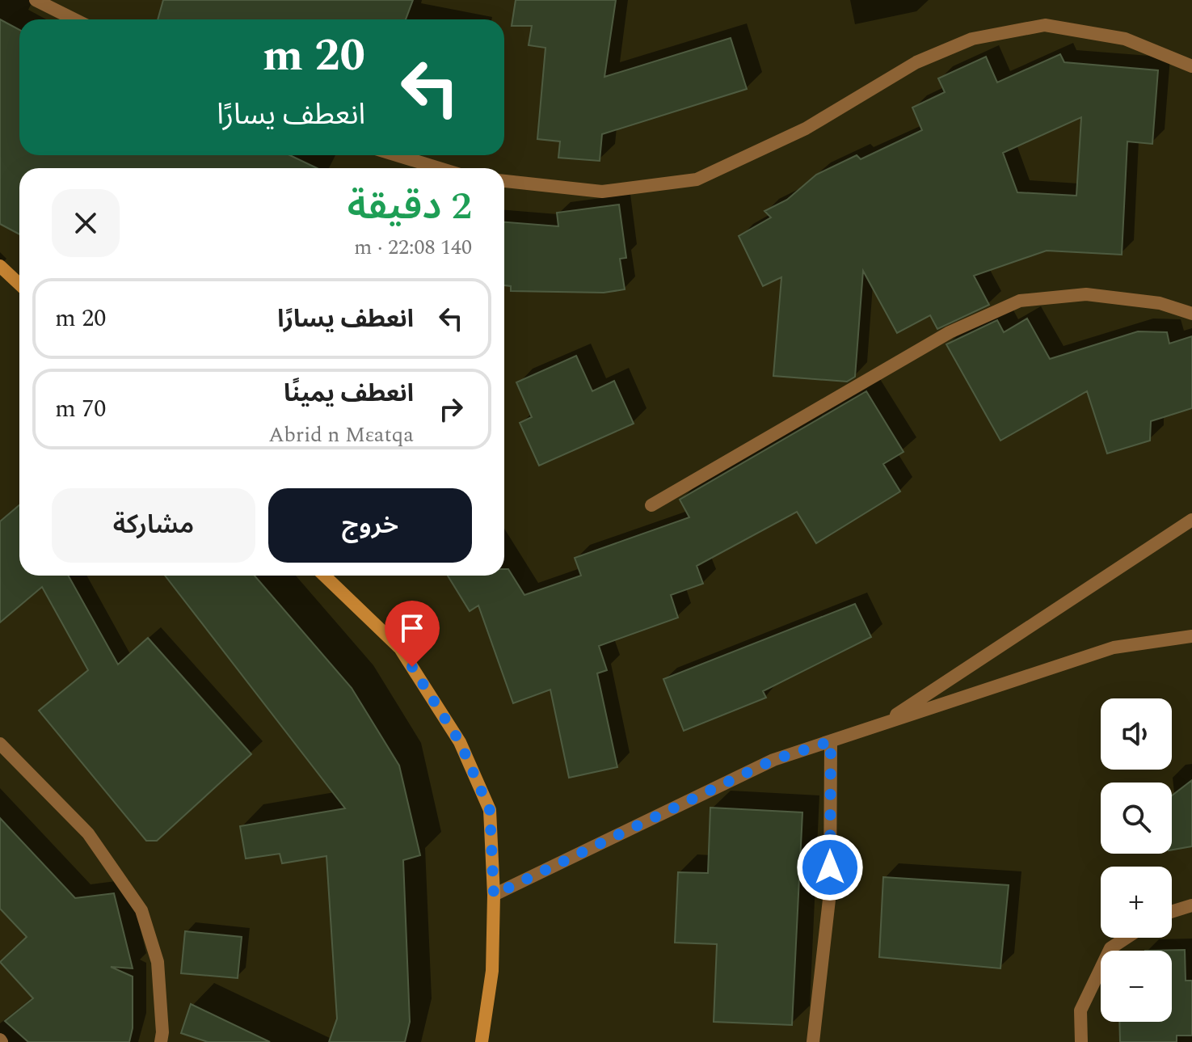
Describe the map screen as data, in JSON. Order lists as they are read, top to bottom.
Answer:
{
  "page": {
    "turn": ["20 m", "انعطف يسارًا"],
    "heading": ["2 دقيقة", "140 m · 22:08"],
    "list": [
      {
        "name": "انعطف يسارًا",
        "value": "20 m"
      },
      {
        "name": "انعطف يمينًا",
        "note": "Abrid n Mɛatqa",
        "value": "70 m"
      }
    ],
    "buttons": ["خروج", "مشاركة"],
    "map_buttons": ["+", "−"]
  }
}
